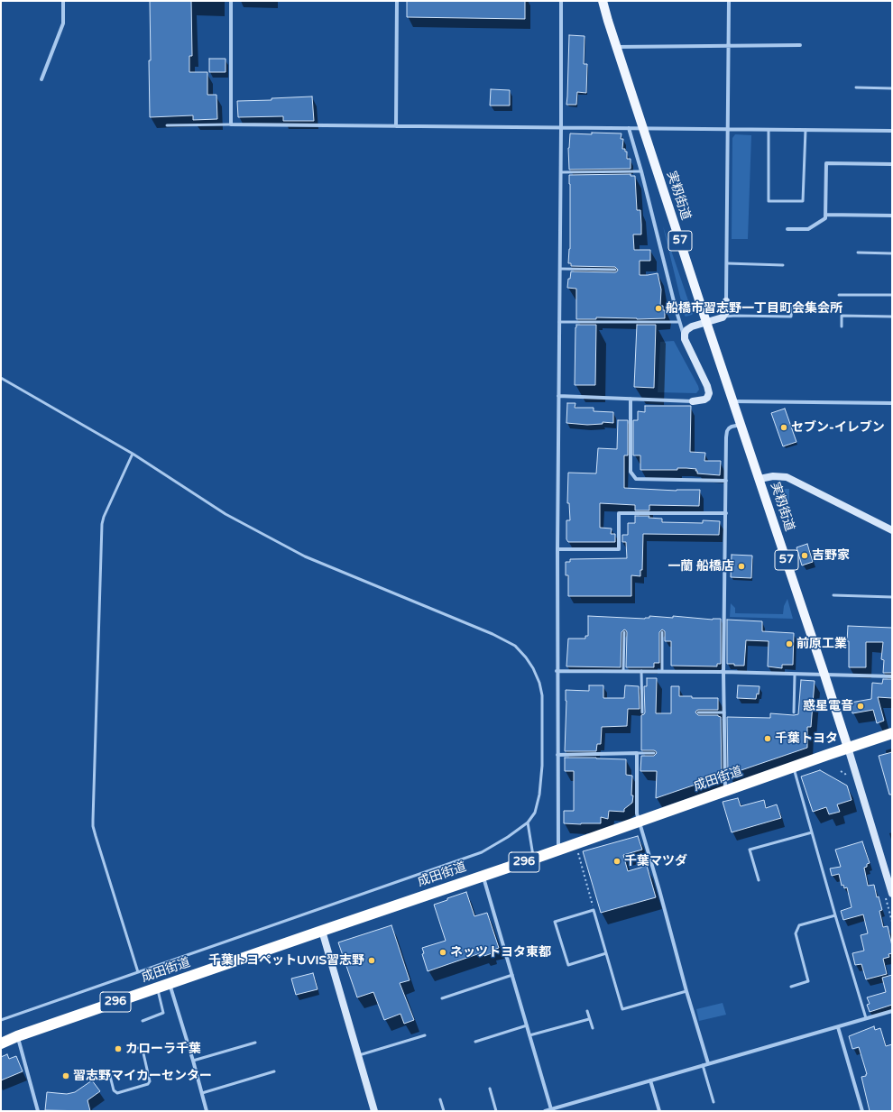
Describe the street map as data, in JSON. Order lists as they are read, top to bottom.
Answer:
{
  "streets": {
    "highway": ["成田街道", "296"],
    "main road": ["実籾街道", "57"]
  },
  "crossings": [
    ["実籾街道", "成田街道"]
  ],
  "places": [
    "船橋市習志野一丁目町会集会所",
    "セブン-イレブン",
    "吉野家",
    "一蘭 船橋店",
    "前原工業",
    "惑星電音",
    "千葉トヨタ",
    "千葉マツダ",
    "ネッツトヨタ東都",
    "千葉トヨペットUVIS習志野",
    "カローラ千葉",
    "習志野マイカーセンター"
  ]
}
